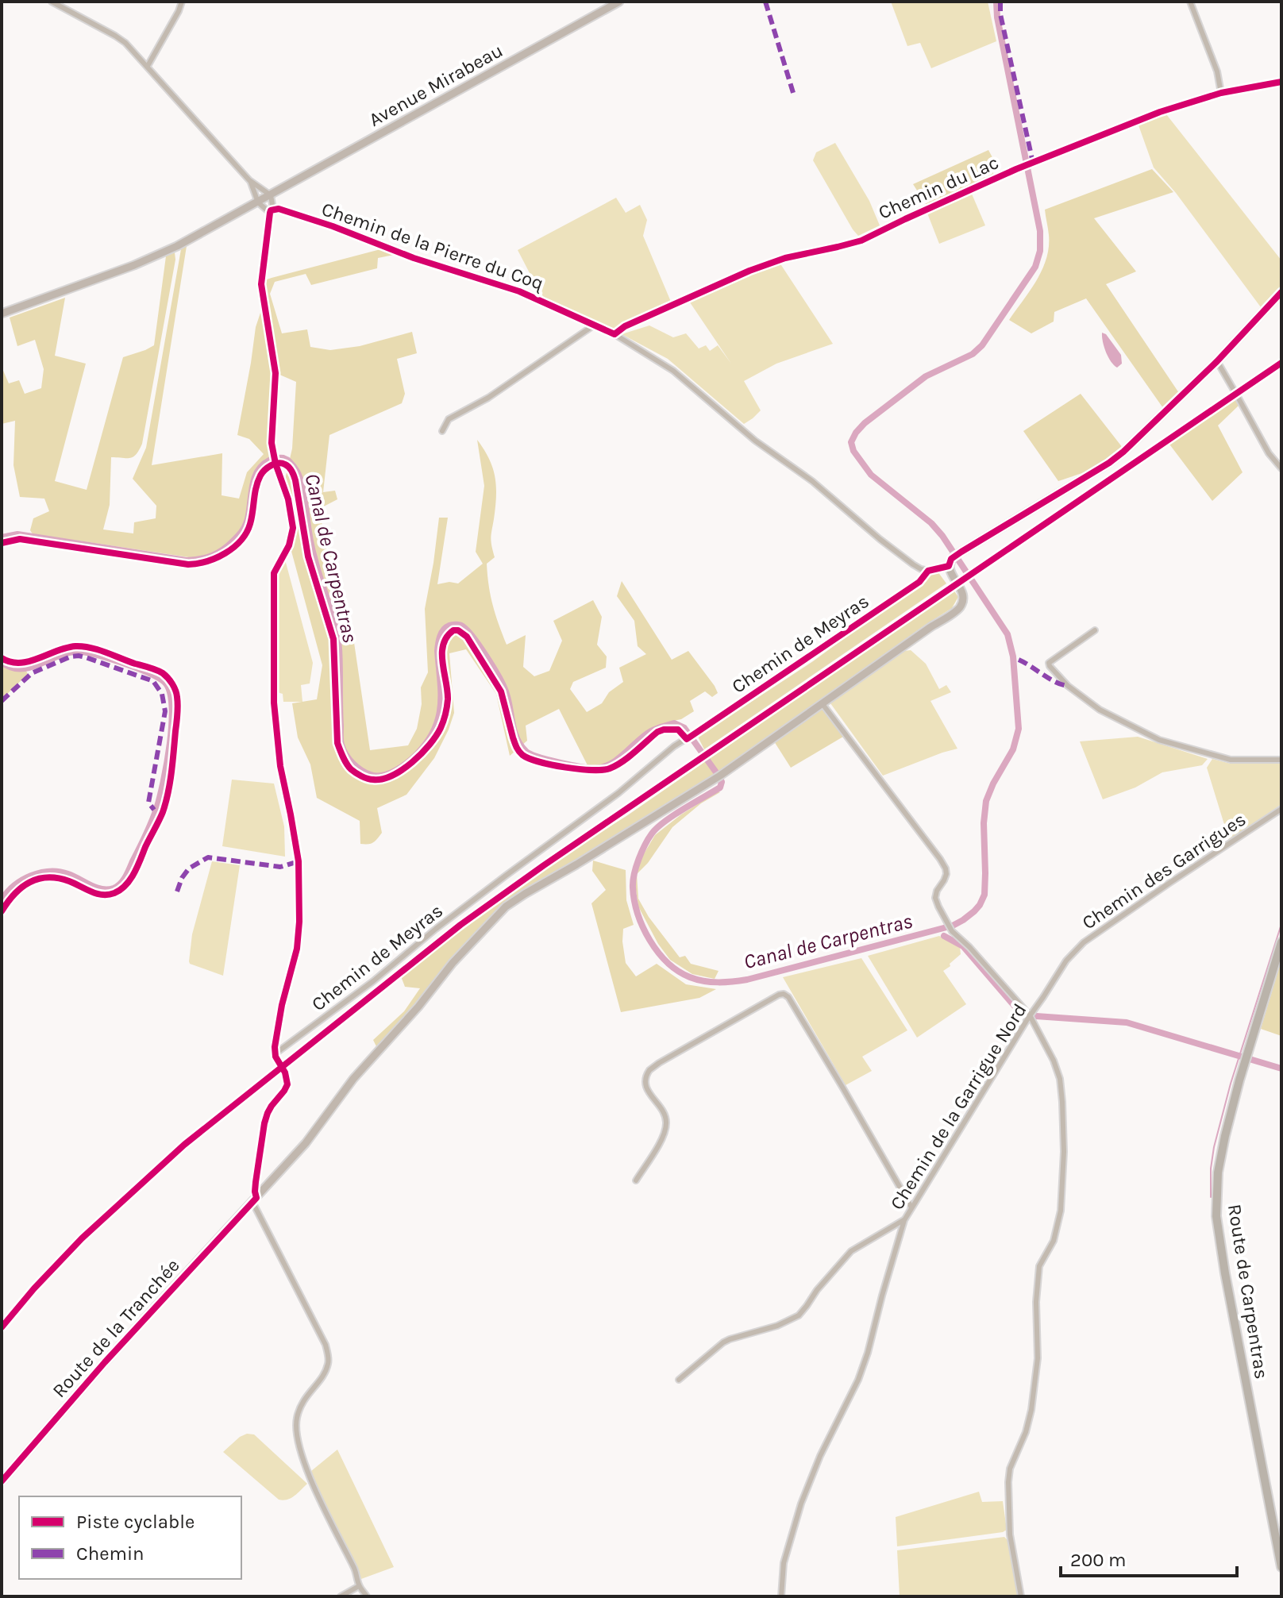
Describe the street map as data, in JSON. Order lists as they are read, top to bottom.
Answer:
{
  "streets": {
    "main road": ["Route de Carpentras"],
    "street": [
      "Avenue Mirabeau",
      "Chemin du Lac",
      "Chemin de la Pierre du Coq",
      "Chemin de Meyras",
      "Chemin des Garrigues",
      "Chemin de la Garrigue Nord",
      "Route de la Tranchée"
    ]
  },
  "crossings": [
    ["Chemin du Lac", "Chemin de la Pierre du Coq"],
    ["Chemin de la Pierre du Coq", "Chemin de Meyras"],
    ["Chemin des Garrigues", "Chemin de la Garrigue Nord"]
  ],
  "water": ["Canal de Carpentras"],
  "legend": ["Piste cyclable", "Chemin"],
  "scale_bar": "200 m"
}
